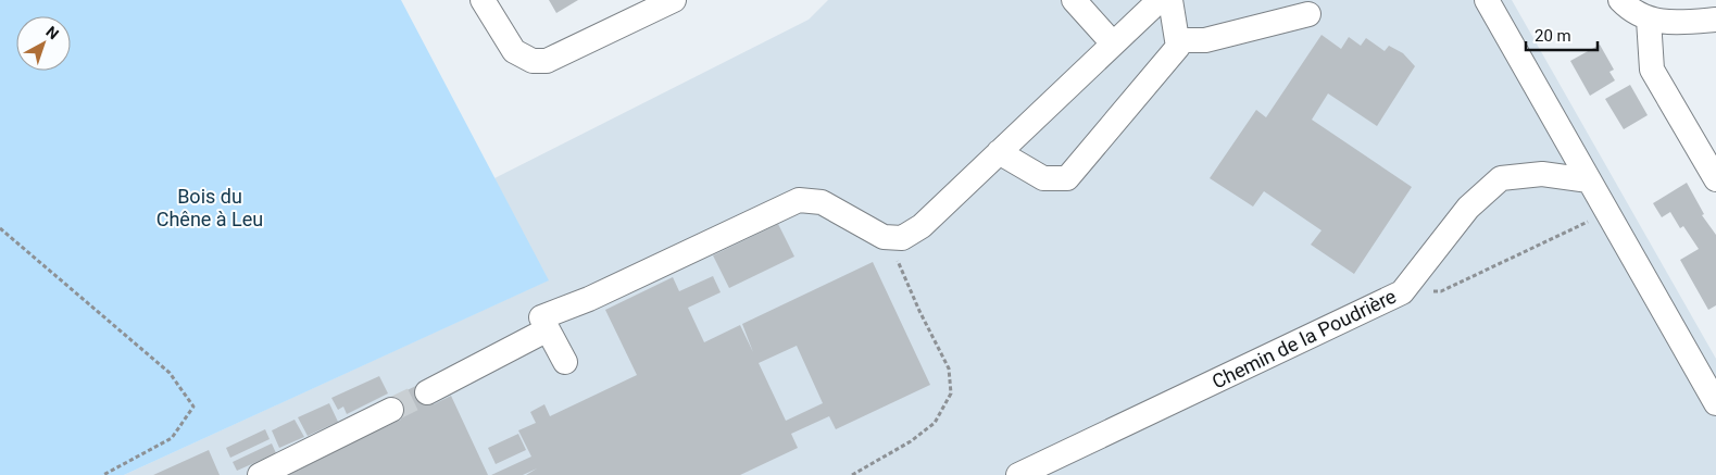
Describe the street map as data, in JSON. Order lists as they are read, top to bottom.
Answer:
{
  "streets": {
    "street": ["Chemin de la Poudrière"]
  },
  "parks": ["Bois du Chêne à Leu"],
  "scale_bar": "20 m",
  "north": "top right"
}
